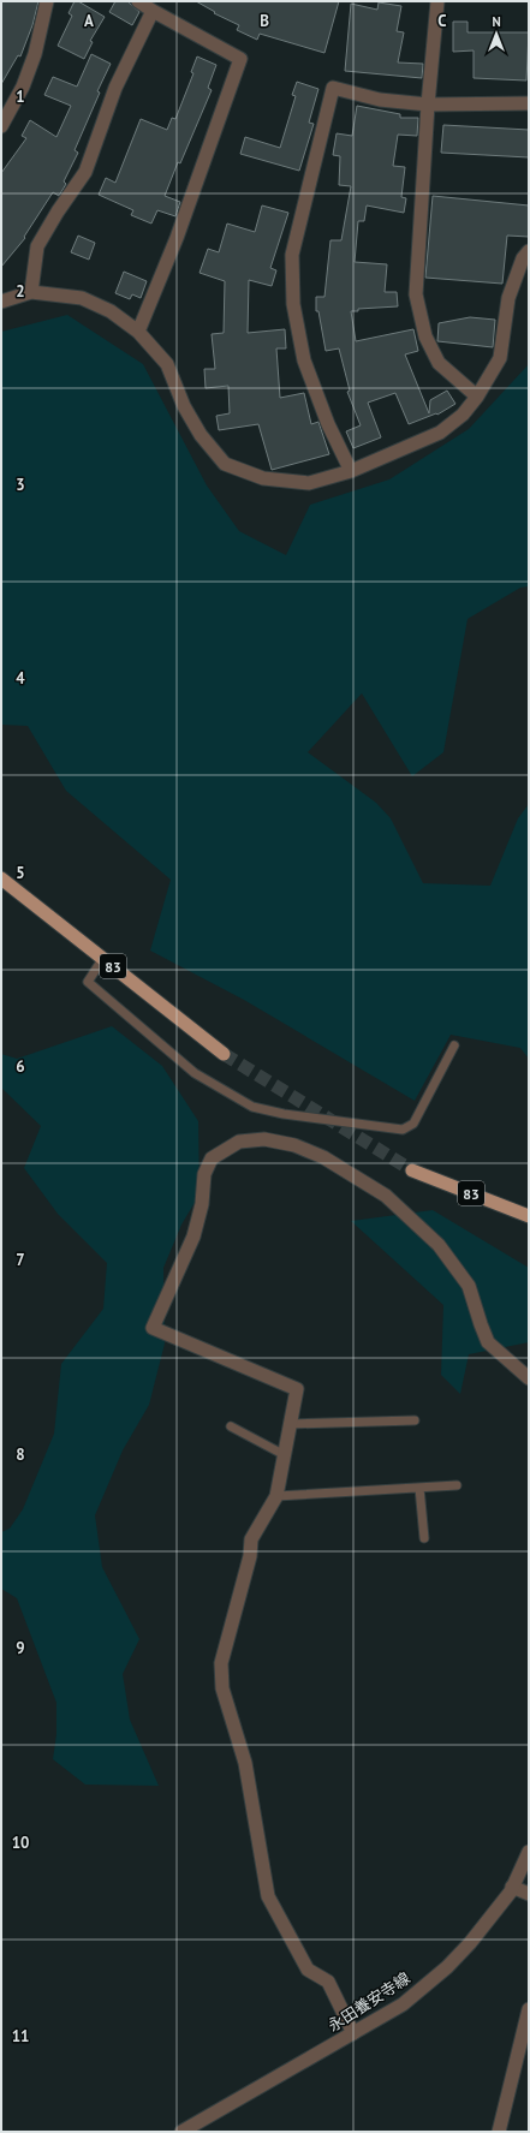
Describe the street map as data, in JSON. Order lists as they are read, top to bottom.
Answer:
{
  "streets": {
    "main road": ["83"],
    "street": ["永田養安寺線"]
  },
  "north": "top",
  "grid": {
    "columns": ["A", "B", "C"],
    "rows": [
      "1",
      "2",
      "3",
      "4",
      "5",
      "6",
      "7",
      "8",
      "9",
      "10",
      "11"
    ]
  }
}
